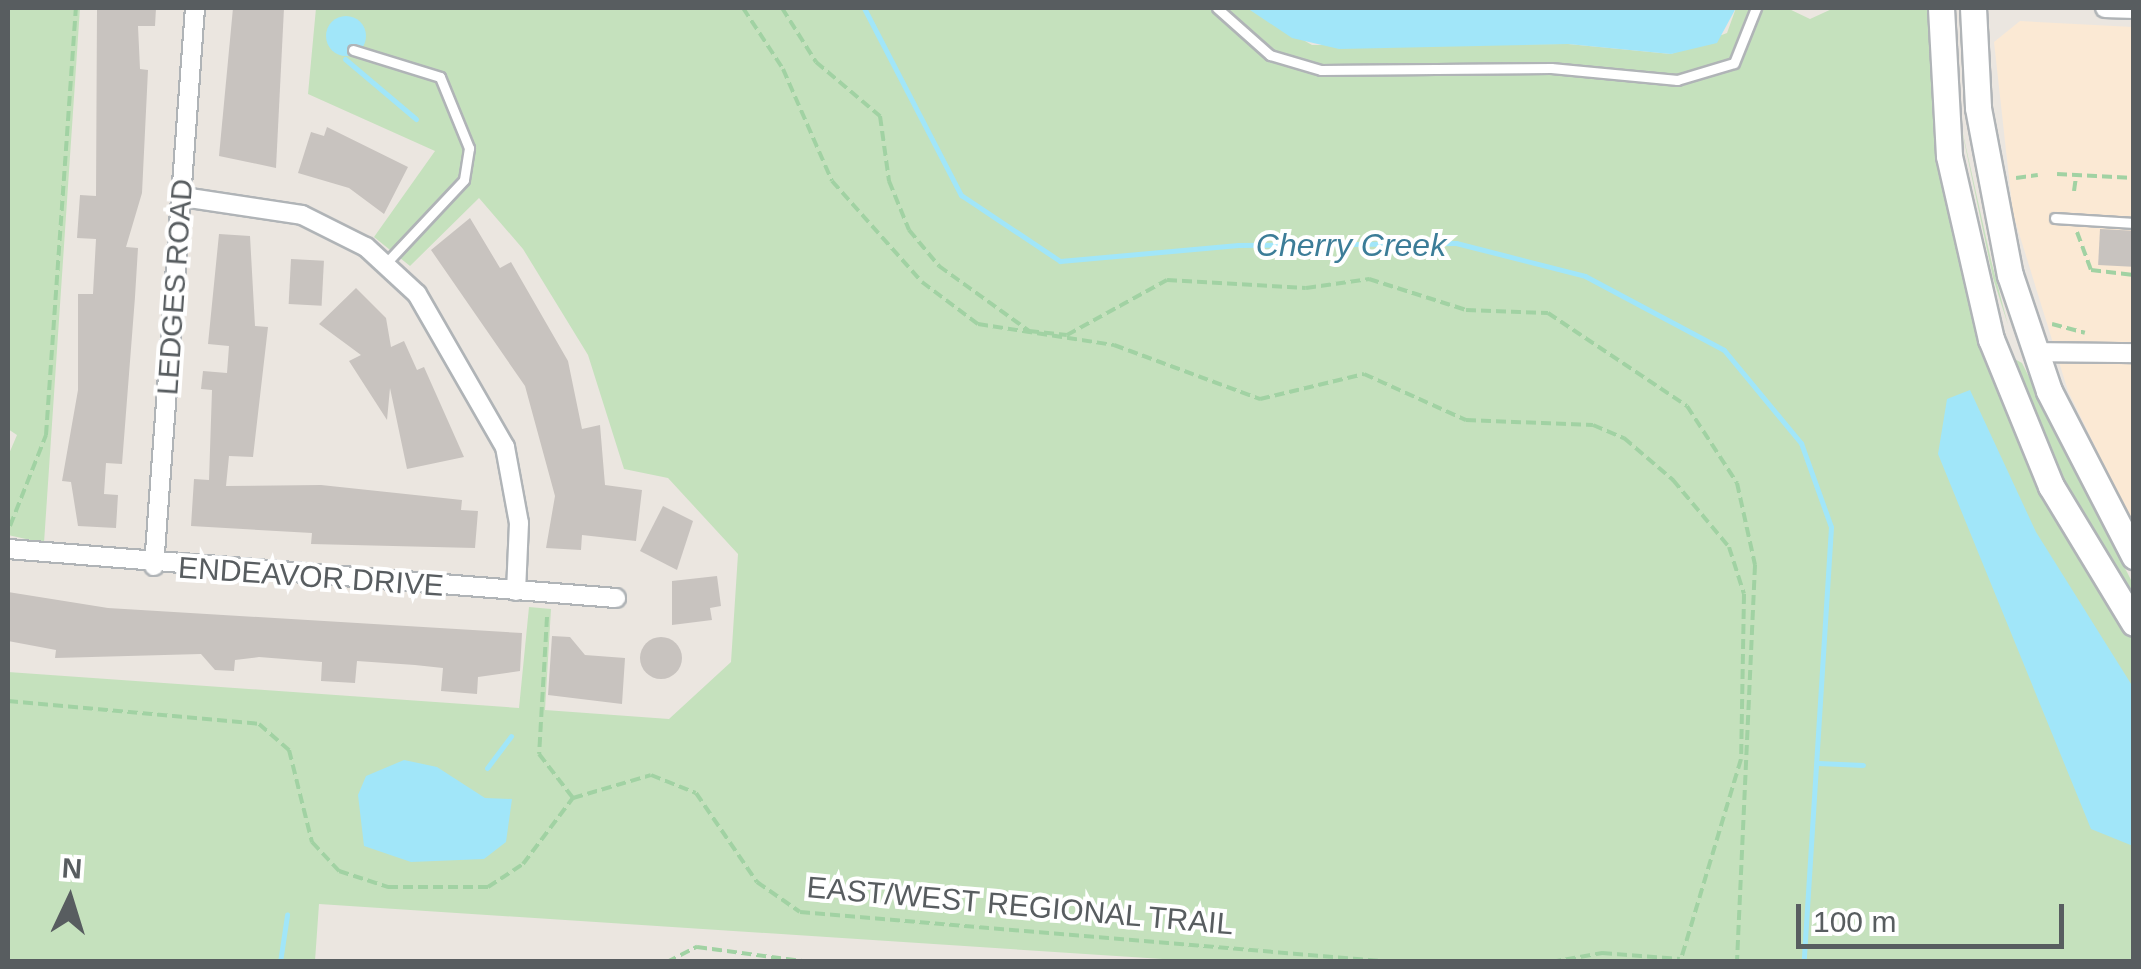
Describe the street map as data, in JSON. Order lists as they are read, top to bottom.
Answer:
{
  "streets": {
    "street": ["LEDGES ROAD", "ENDEAVOR DRIVE"],
    "path": ["EAST/WEST REGIONAL TRAIL"]
  },
  "crossings": [
    ["LEDGES ROAD", "ENDEAVOR DRIVE"]
  ],
  "water": ["Cherry Creek"],
  "scale_bar": "100 m",
  "north": "top"
}
